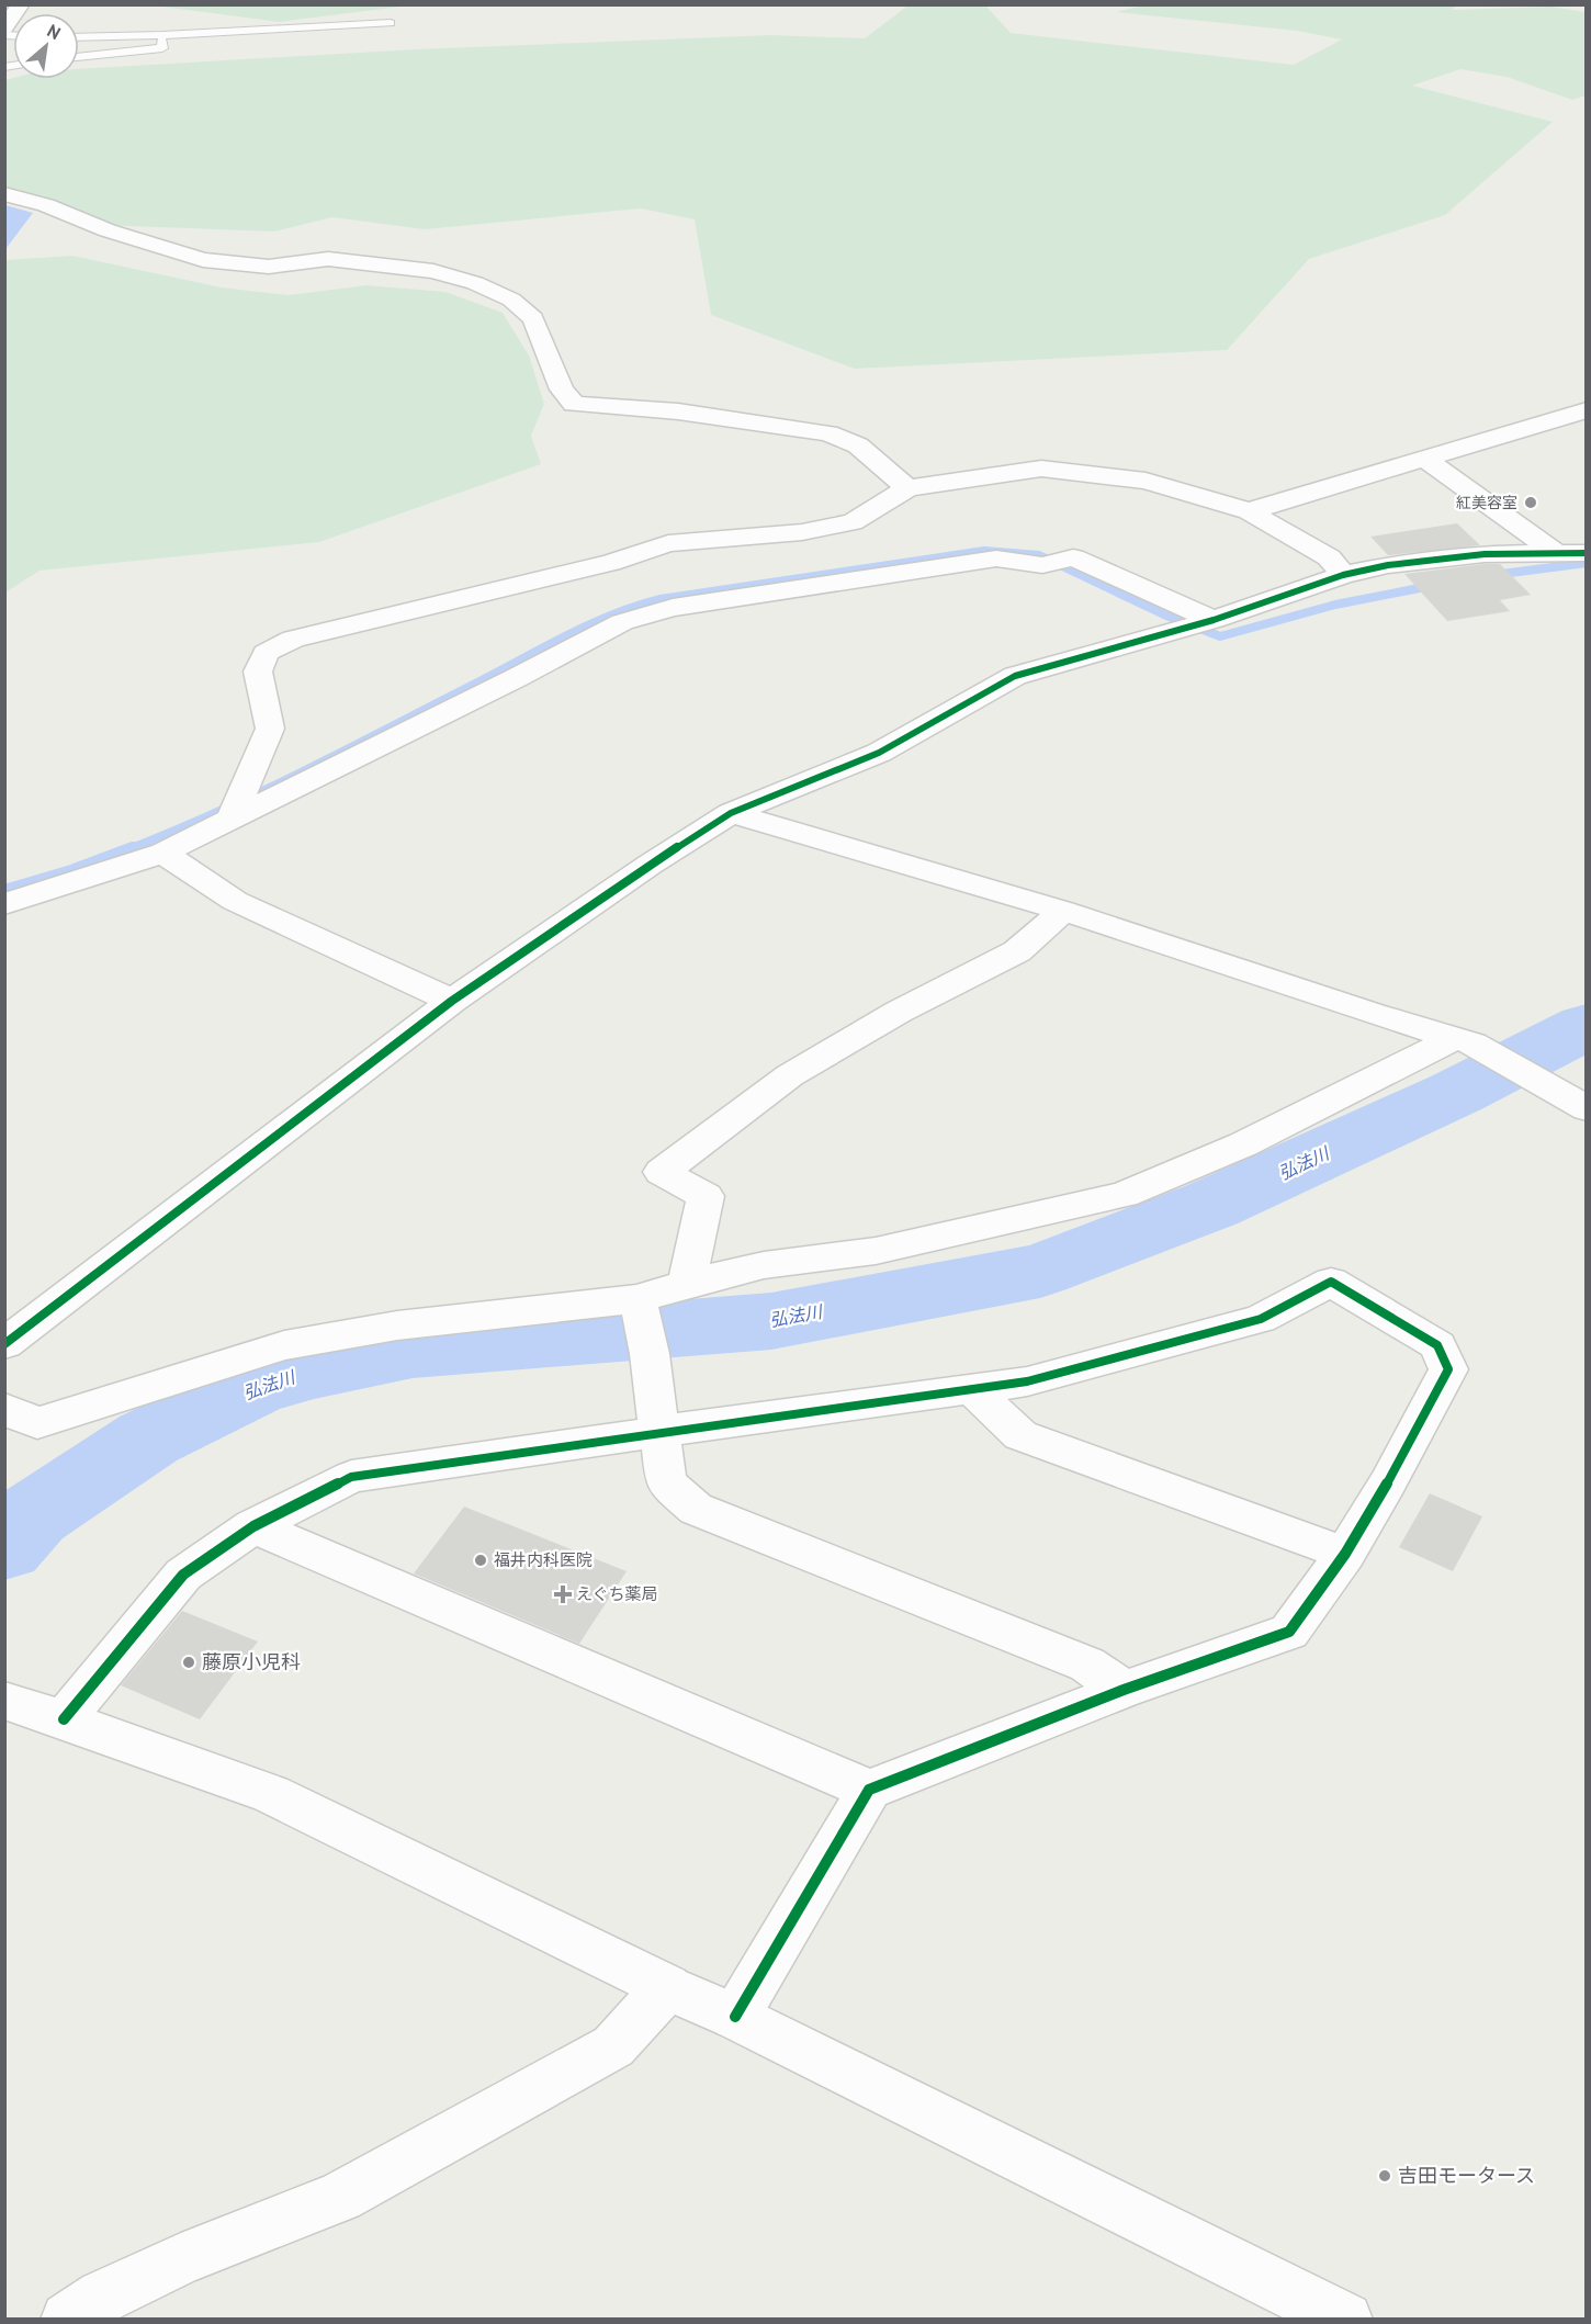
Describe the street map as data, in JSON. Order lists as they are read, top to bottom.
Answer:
{
  "water": ["弘法川"],
  "places": {
    "other": [
      "紅美容室",
      "福井内科医院",
      "藤原小児科",
      "吉田モータース"
    ],
    "health": ["えぐち薬局"]
  },
  "north": "top right"
}
